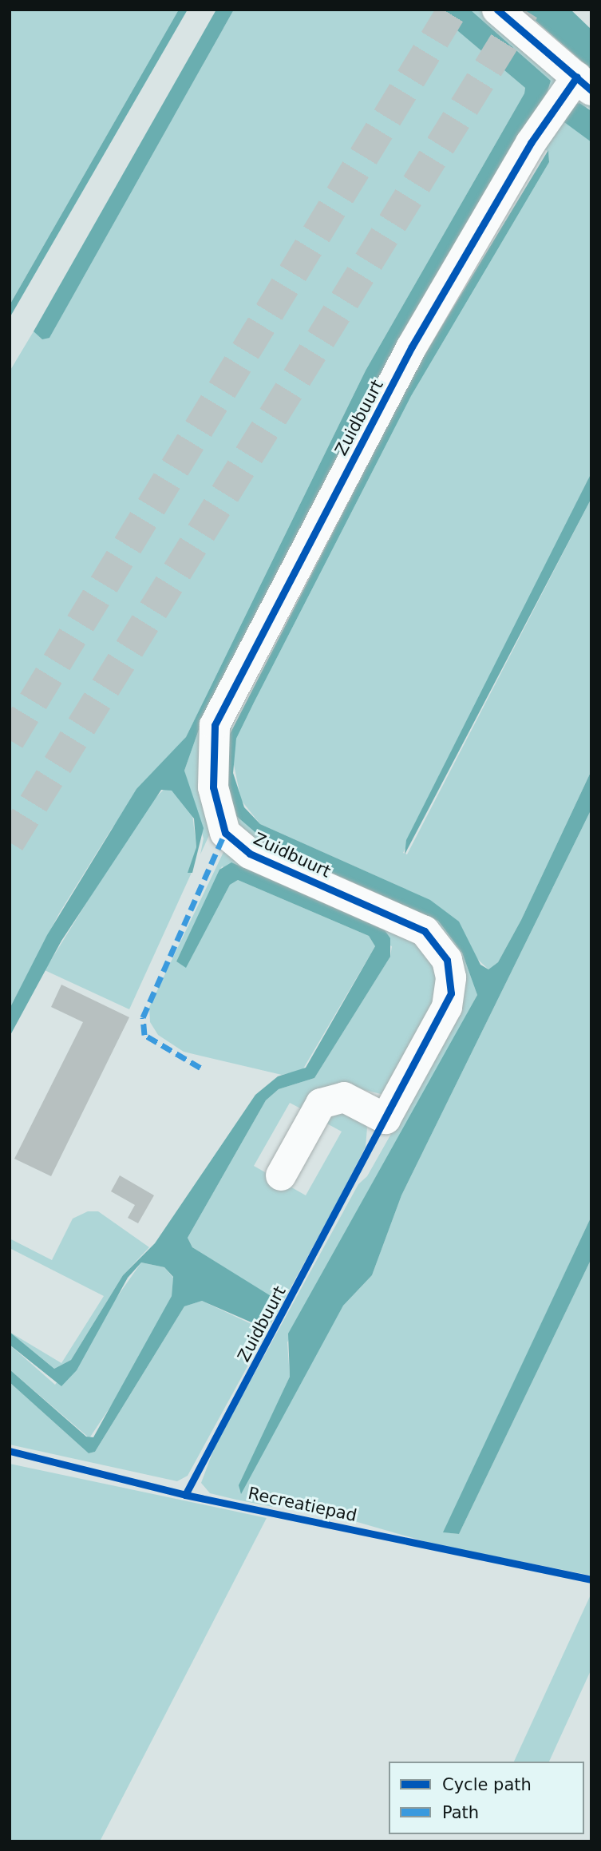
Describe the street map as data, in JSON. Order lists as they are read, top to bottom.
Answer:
{
  "streets": {
    "street": ["Zuidbuurt"],
    "cycle path": ["Recreatiepad"]
  },
  "legend": ["Cycle path", "Path"]
}
